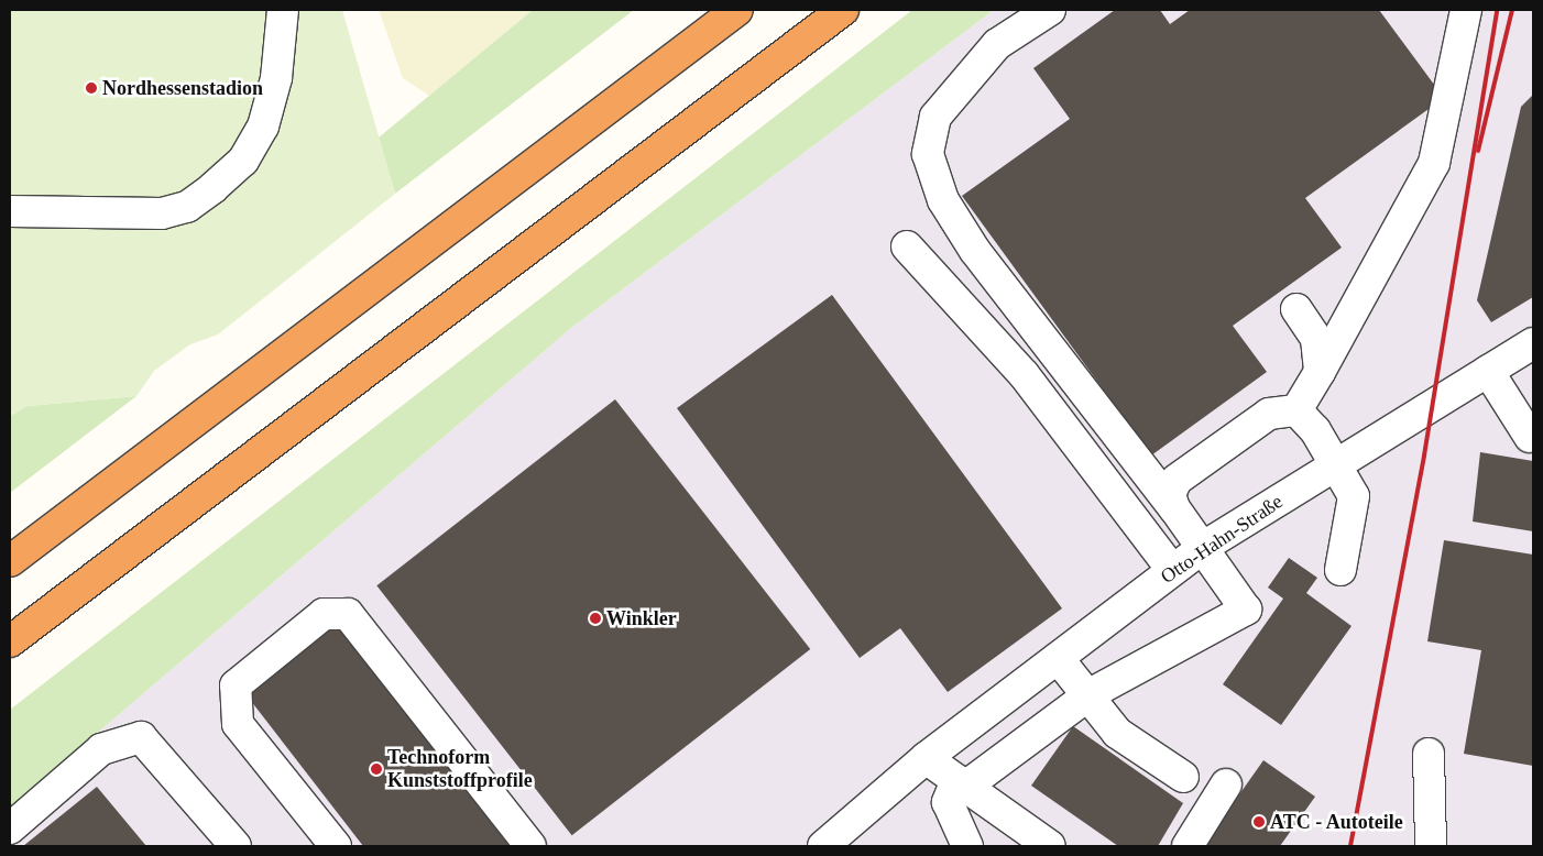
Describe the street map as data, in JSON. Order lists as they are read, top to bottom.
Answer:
{
  "streets": {
    "street": ["Otto-Hahn-Straße"]
  },
  "places": [
    "Nordhessenstadion",
    "Winkler",
    "Technoform Kunststoffprofile",
    "ATC - Autoteile"
  ]
}
